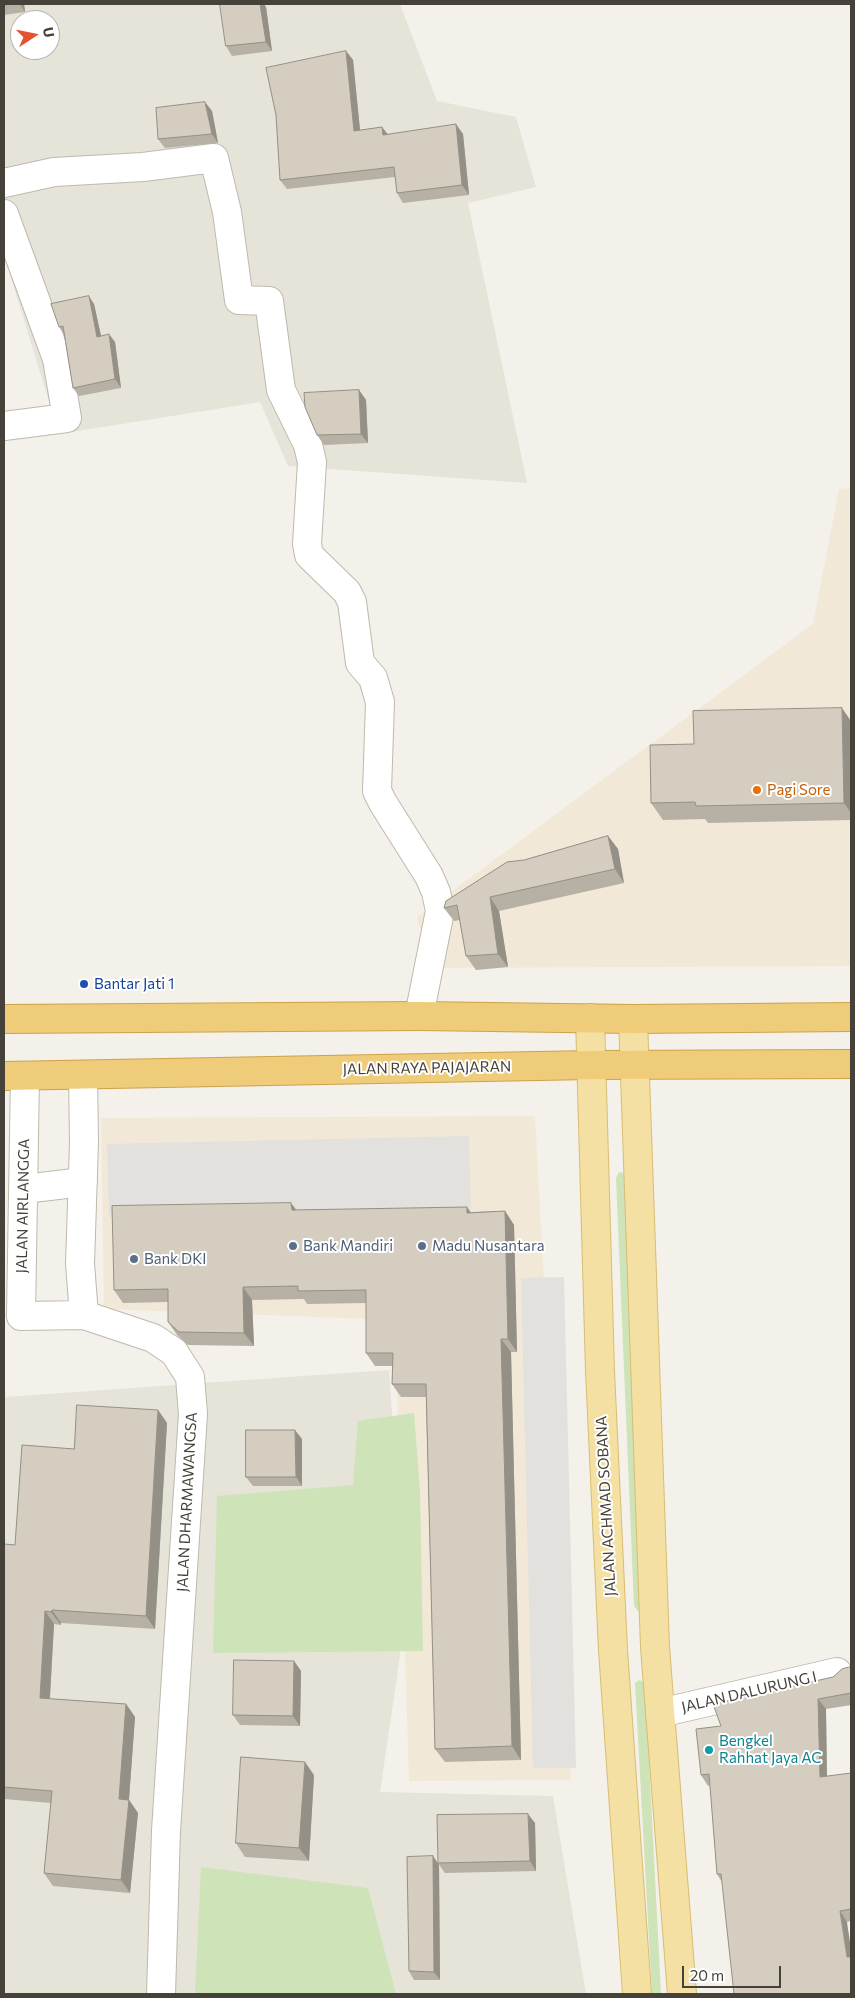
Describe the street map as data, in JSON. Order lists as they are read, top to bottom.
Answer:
{
  "streets": {
    "highway": ["JALAN RAYA PAJAJARAN"],
    "main road": ["JALAN ACHMAD SOBANA"],
    "street": ["JALAN AIRLANGGA", "JALAN DHARMAWANGSA", "JALAN DALURUNG I"]
  },
  "crossings": [
    ["JALAN RAYA PAJAJARAN", "JALAN AIRLANGGA"],
    ["JALAN RAYA PAJAJARAN", "JALAN ACHMAD SOBANA"],
    ["JALAN AIRLANGGA", "JALAN DHARMAWANGSA"]
  ],
  "places": [
    "Pagi Sore",
    "Bantar Jati 1",
    "Bank Mandiri",
    "Madu Nusantara",
    "Bank DKI",
    "Bengkel Rahhat Jaya AC"
  ],
  "scale_bar": "20 m",
  "north": "right"
}
